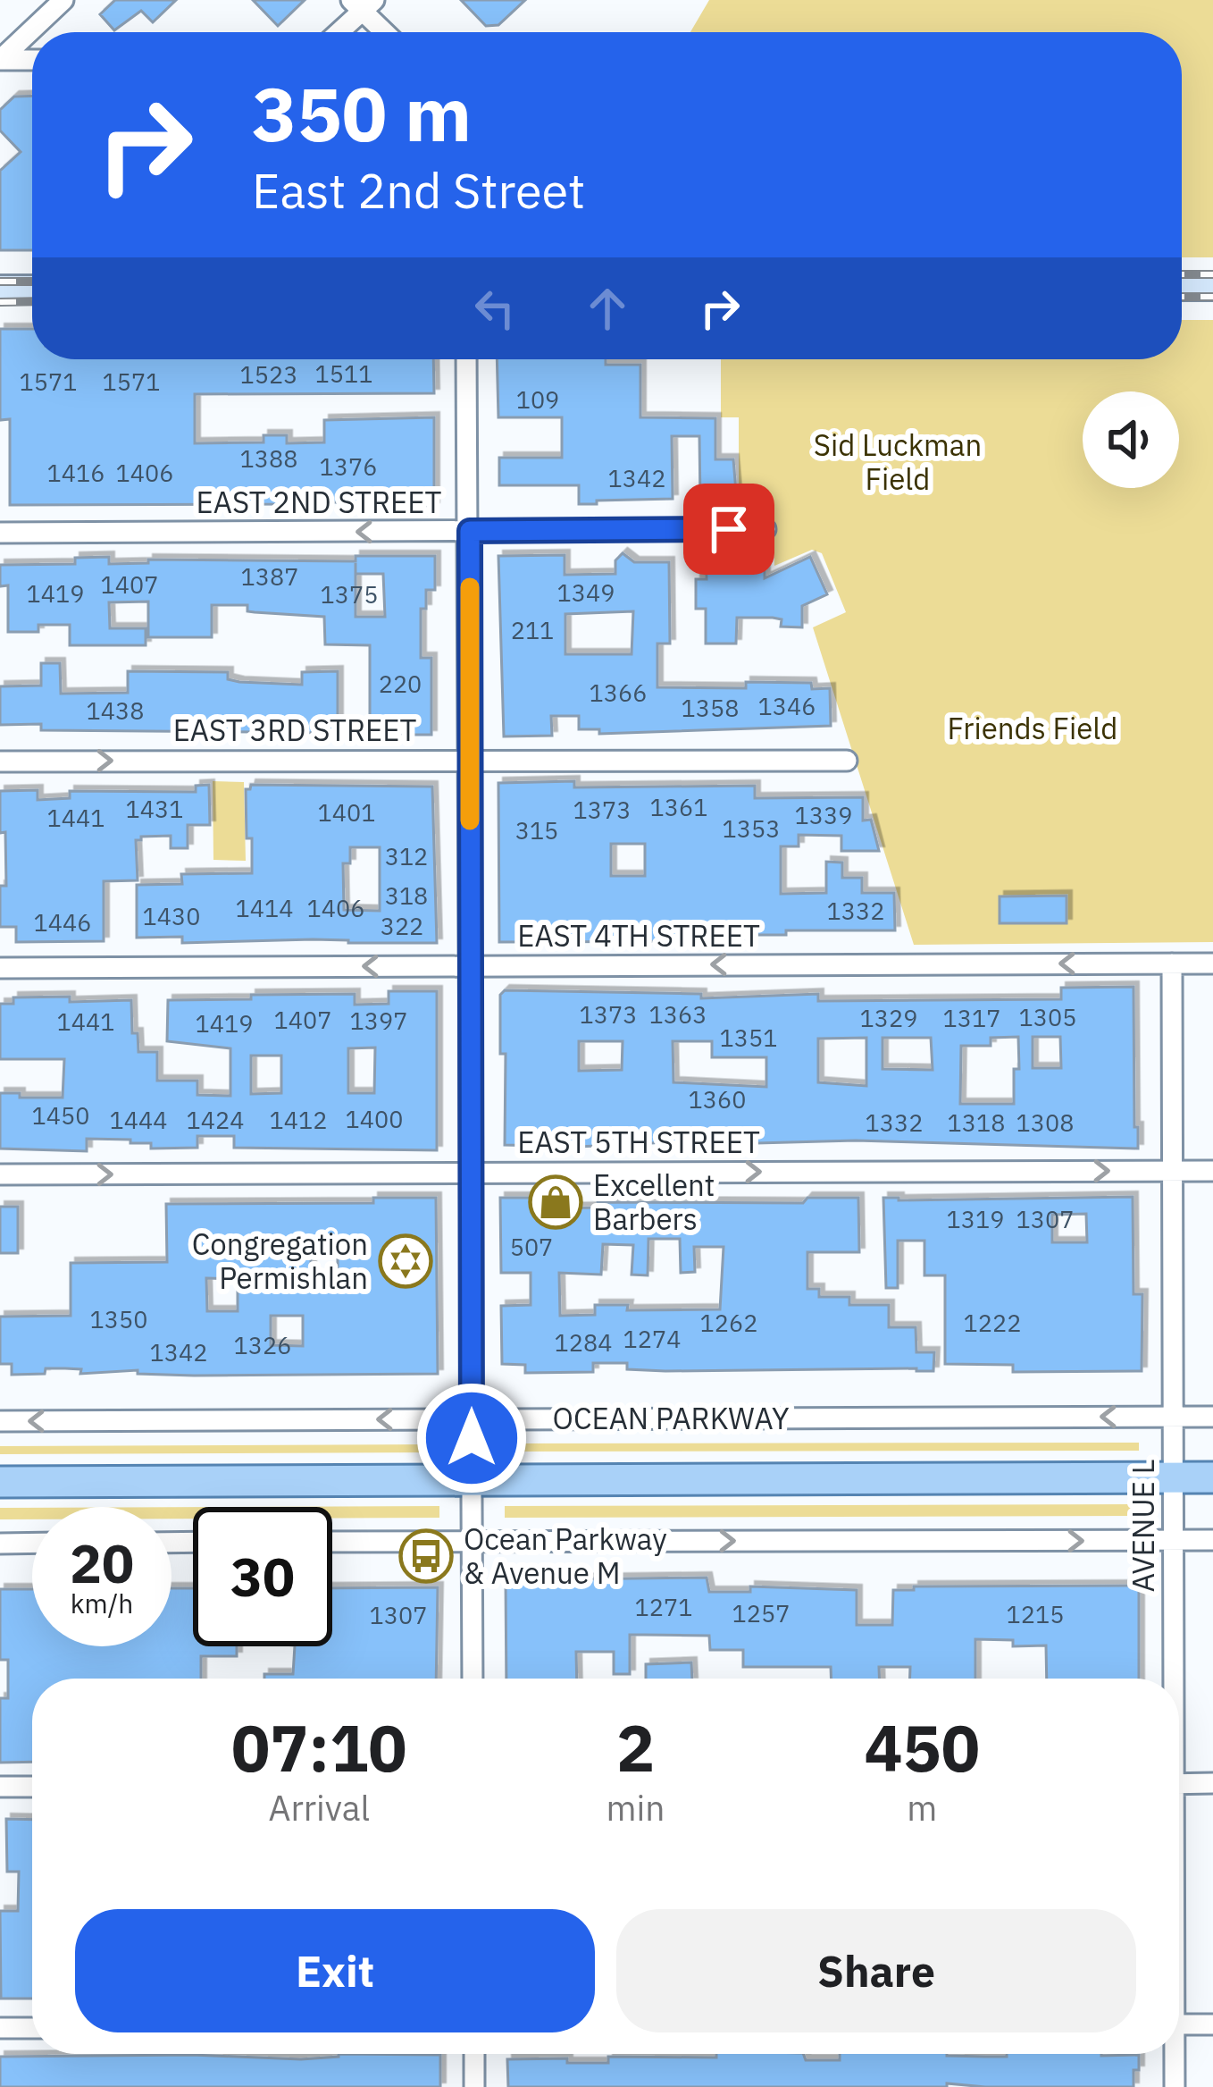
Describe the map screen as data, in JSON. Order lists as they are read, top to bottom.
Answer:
{
  "streets": {
    "main road": ["OCEAN PARKWAY"],
    "street": [
      "EAST 2ND STREET",
      "EAST 3RD STREET",
      "EAST 4TH STREET",
      "EAST 5TH STREET",
      "AVENUE L"
    ]
  },
  "crossings": [
    ["EAST 4TH STREET", "AVENUE L"],
    ["EAST 5TH STREET", "AVENUE L"],
    ["OCEAN PARKWAY", "AVENUE L"]
  ],
  "one_way": [
    "EAST 2ND STREET",
    "EAST 3RD STREET",
    "EAST 4TH STREET",
    "EAST 5TH STREET"
  ],
  "parks": ["Sid Luckman Field", "Friends Field"],
  "places": {
    "shop": ["Excellent Barbers"],
    "synagogue": ["Congregation Permishlan"],
    "bus stop": ["Ocean Parkway & Avenue M"]
  },
  "house_numbers": [
    "1511",
    "1523",
    "1571",
    "1571",
    "109",
    "1388",
    "1376",
    "1416",
    "1406",
    "1342",
    "1387",
    "1407",
    "1349",
    "1419",
    "1375",
    "211",
    "220",
    "1366",
    "1346",
    "1358",
    "1438",
    "1361",
    "1431",
    "1373",
    "1401",
    "1339",
    "1441",
    "1353",
    "315",
    "312",
    "318",
    "1414",
    "1406",
    "1332",
    "1430",
    "1446",
    "322",
    "1373",
    "1363",
    "1305",
    "1329",
    "1317",
    "1407",
    "1397",
    "1441",
    "1419",
    "1351",
    "1360",
    "1450",
    "1400",
    "1444",
    "1424",
    "1412",
    "1332",
    "1318",
    "1308",
    "1319",
    "1307",
    "507",
    "1350",
    "1262",
    "1222",
    "1274",
    "1284",
    "1326",
    "1342",
    "1271",
    "1257",
    "1215",
    "1307"
  ],
  "page": {
    "turn": ["350 m", "East 2nd Street"],
    "speed": "20 km/h",
    "limit": "30",
    "eta": [
      "07:10",
      "Arrival",
      "2",
      "min",
      "450",
      "m"
    ],
    "buttons": ["Exit", "Share"]
  }
}
